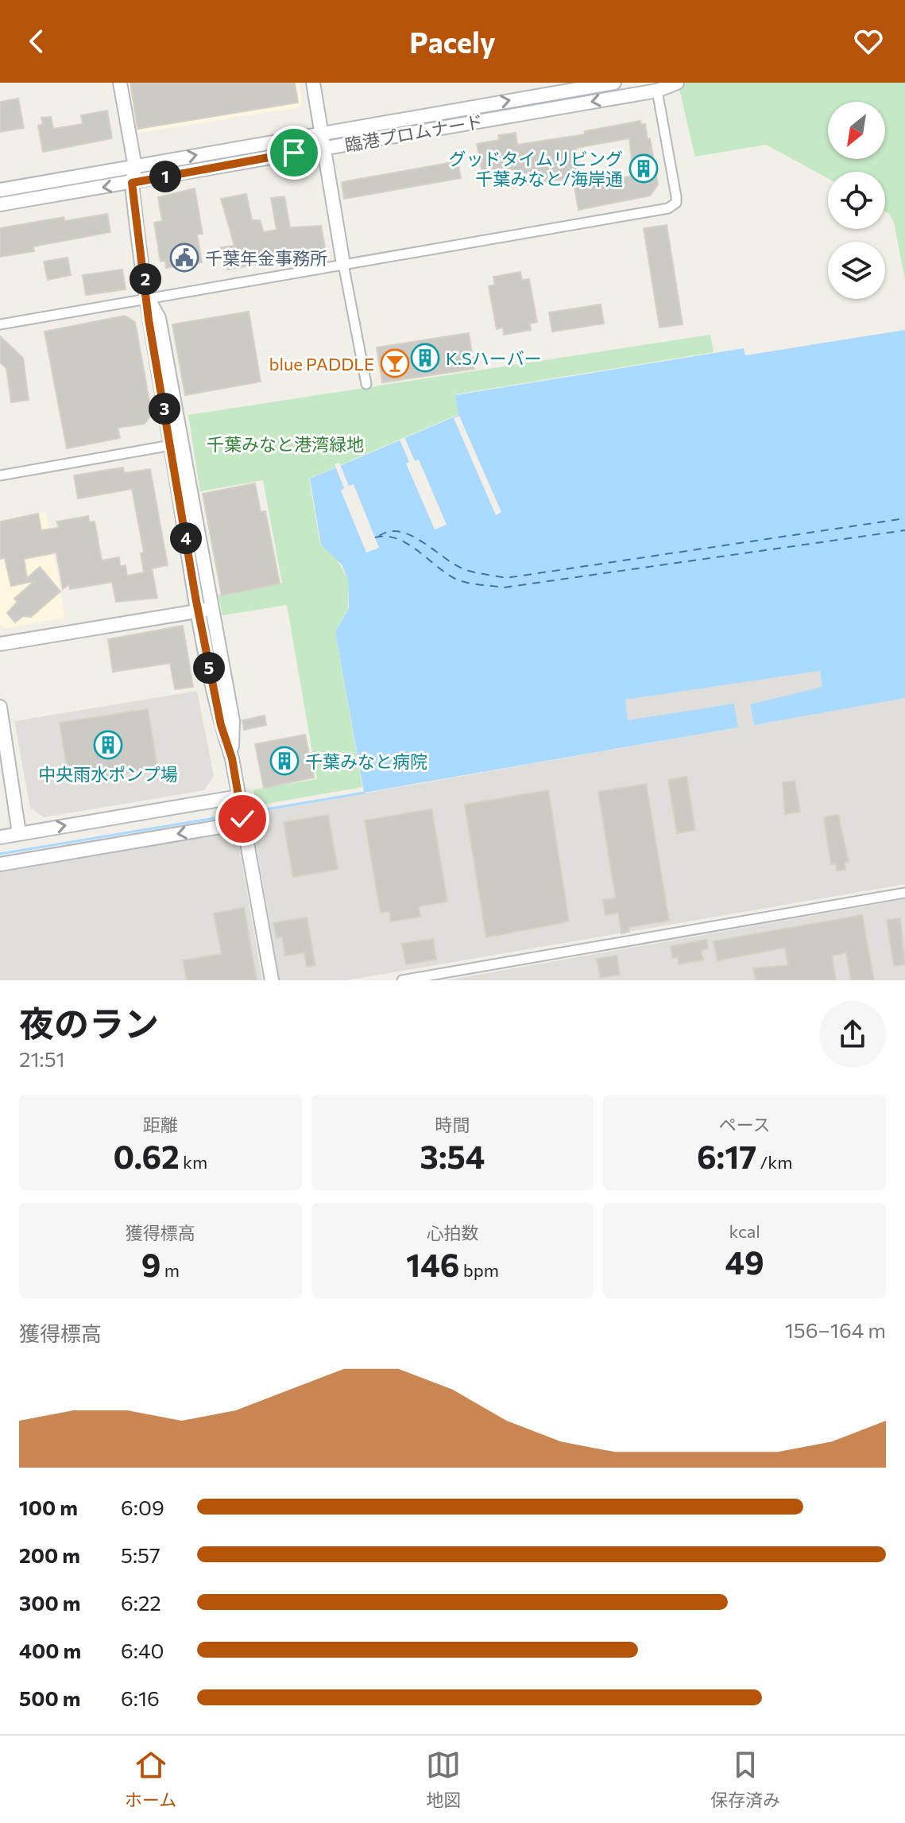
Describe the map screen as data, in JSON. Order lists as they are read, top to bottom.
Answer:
{
  "streets": {
    "street": ["臨港プロムナード"]
  },
  "parks": ["千葉みなと港湾緑地"],
  "places": {
    "building": [
      "グッドタイムリビング 千葉みなと/海岸通",
      "K.Sハーバー",
      "中央雨水ポンプ場",
      "千葉みなと病院"
    ],
    "public building": ["千葉年金事務所"],
    "bar": ["blue PADDLE"]
  },
  "north": "bottom left",
  "page": {
    "header": "Pacely",
    "pins": [
      "1",
      "2",
      "3",
      "4",
      "5"
    ],
    "heading": ["夜のラン", "21:51"],
    "stats": [
      ["距離", "0.62 km"],
      ["時間", "3:54"],
      ["ペース", "6:17 /km"],
      ["獲得標高", "9 m"],
      ["心拍数", "146 bpm"],
      ["kcal", "49"]
    ],
    "chart": ["獲得標高", "156–164 m"],
    "list": [
      {
        "name": "100 m",
        "note": "6:09"
      },
      {
        "name": "200 m",
        "note": "5:57"
      },
      {
        "name": "300 m",
        "note": "6:22"
      },
      {
        "name": "400 m",
        "note": "6:40"
      },
      {
        "name": "500 m",
        "note": "6:16"
      }
    ],
    "tabs": ["ホーム", "地図", "保存済み"]
  }
}
